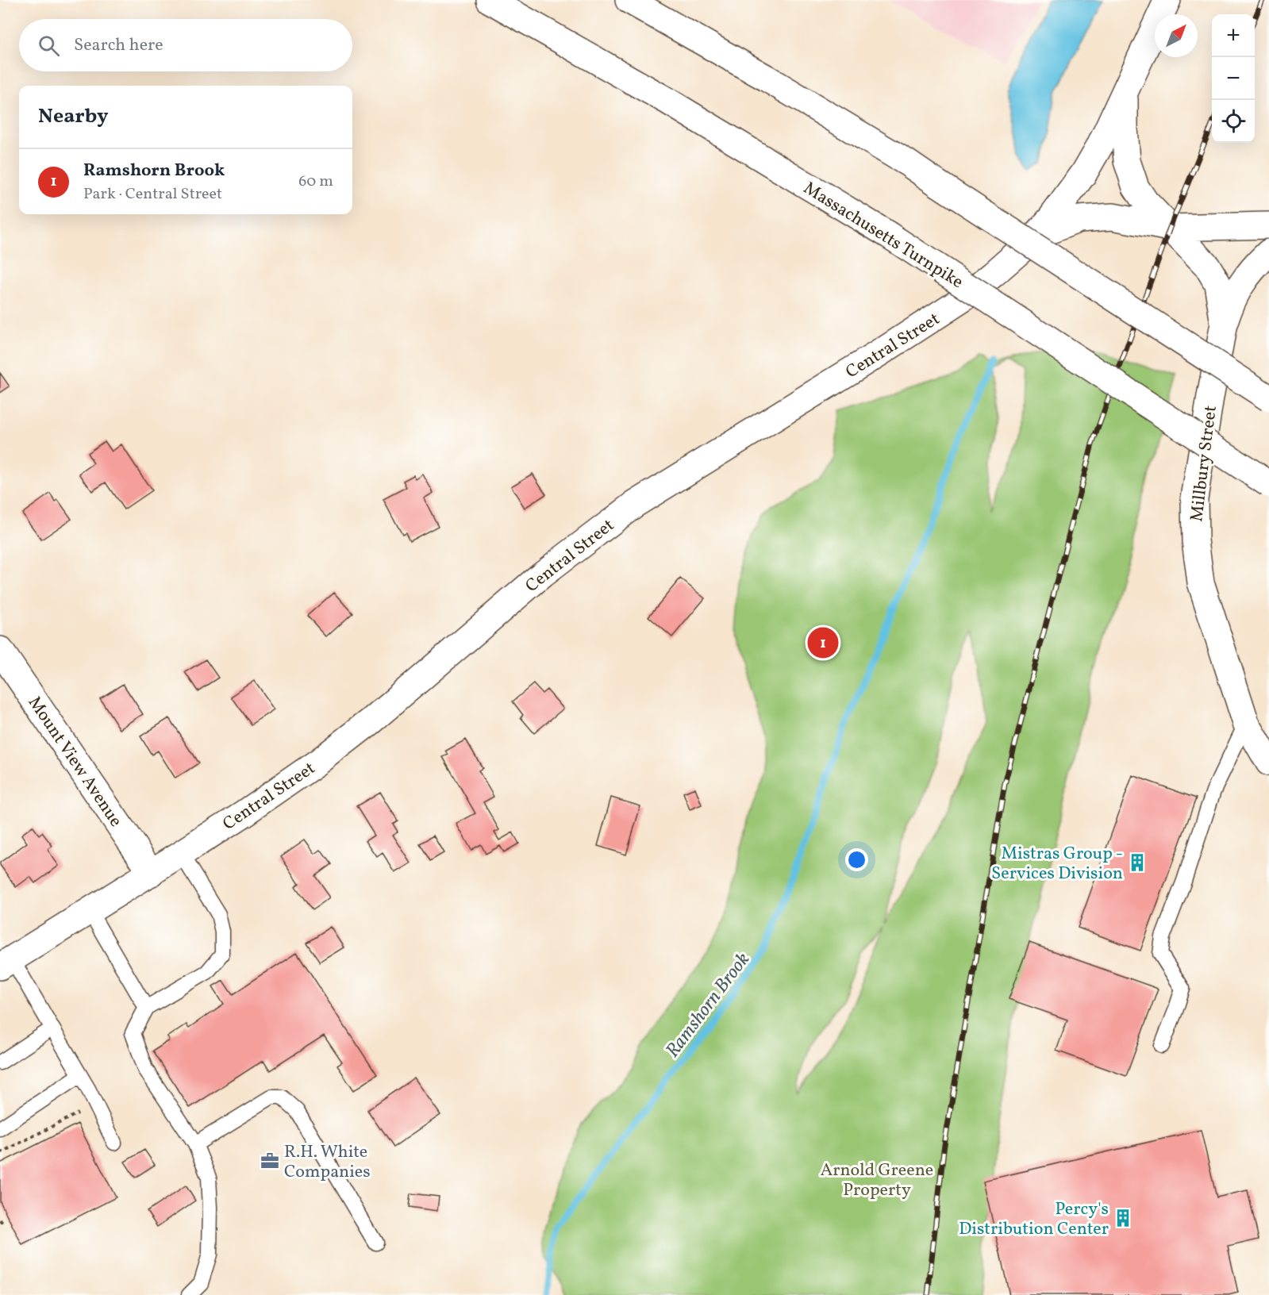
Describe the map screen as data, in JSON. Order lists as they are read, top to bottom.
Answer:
{
  "streets": {
    "main road": [
      "Massachusetts Turnpike",
      "Central Street",
      "Millbury Street",
      "Mount View Avenue"
    ]
  },
  "crossings": [
    ["Central Street", "Millbury Street"],
    ["Central Street", "Mount View Avenue"]
  ],
  "water": ["Ramshorn Brook"],
  "parks": ["Arnold Greene Property"],
  "places": {
    "building": ["Mistras Group - Services Division", "Percy's Distribution Center"],
    "office": ["R.H. White Companies"]
  },
  "north": "top right",
  "page": {
    "map_buttons": ["+", "−"],
    "search": "Search here",
    "heading": "Nearby",
    "list": [
      {
        "mark": "1",
        "name": "Ramshorn Brook",
        "note": "Park · Central Street",
        "value": "60 m"
      }
    ],
    "pins": "1"
  }
}
